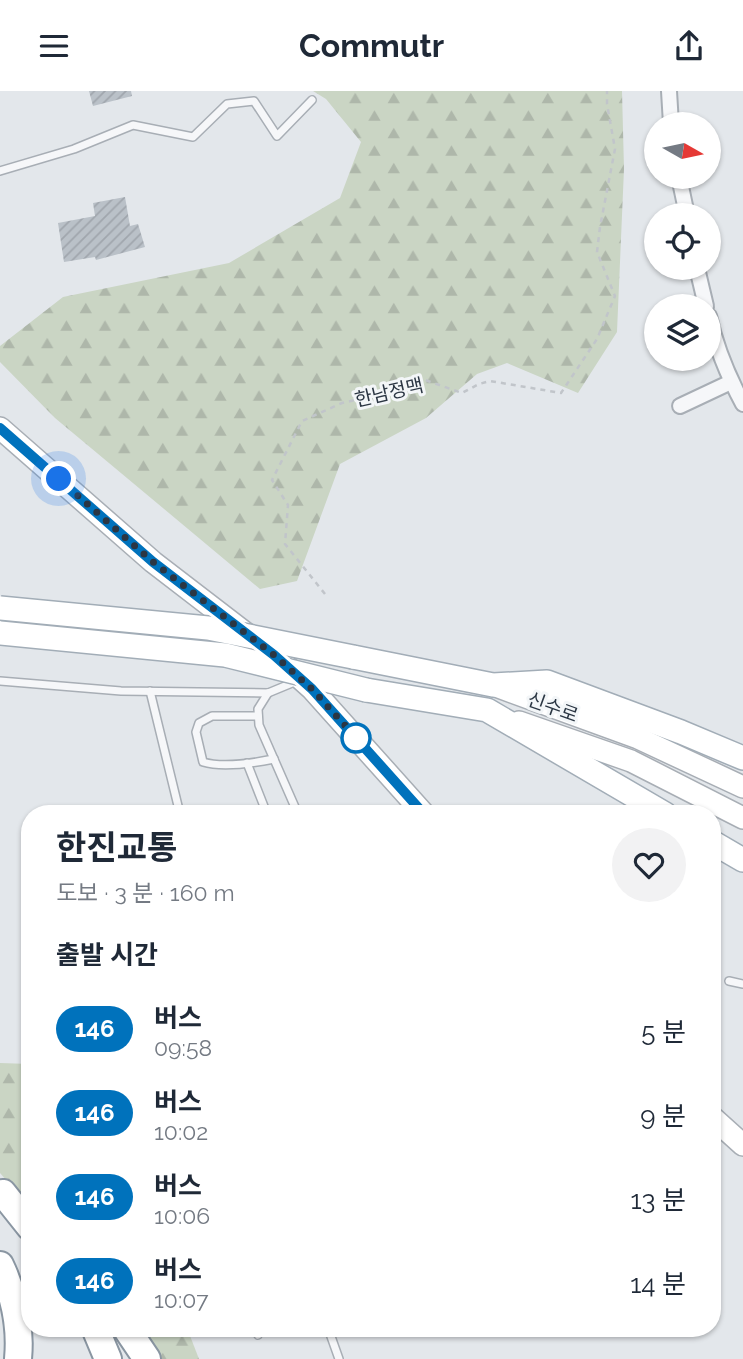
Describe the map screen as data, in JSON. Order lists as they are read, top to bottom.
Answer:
{
  "streets": {
    "main road": ["신수로"],
    "path": ["한남정맥"]
  },
  "lines": ["bus line 146"],
  "north": "right",
  "page": {
    "header": "Commutr",
    "heading": [
      ["한진교통", "도보 · 3 분 · 160 m"],
      "출발 시간"
    ],
    "list": [
      {
        "mark": "146",
        "name": "버스",
        "note": "09:58",
        "value": "5 분"
      },
      {
        "mark": "146",
        "name": "버스",
        "note": "10:02",
        "value": "9 분"
      },
      {
        "mark": "146",
        "name": "버스",
        "note": "10:06",
        "value": "13 분"
      },
      {
        "mark": "146",
        "name": "버스",
        "note": "10:07",
        "value": "14 분"
      }
    ]
  }
}
